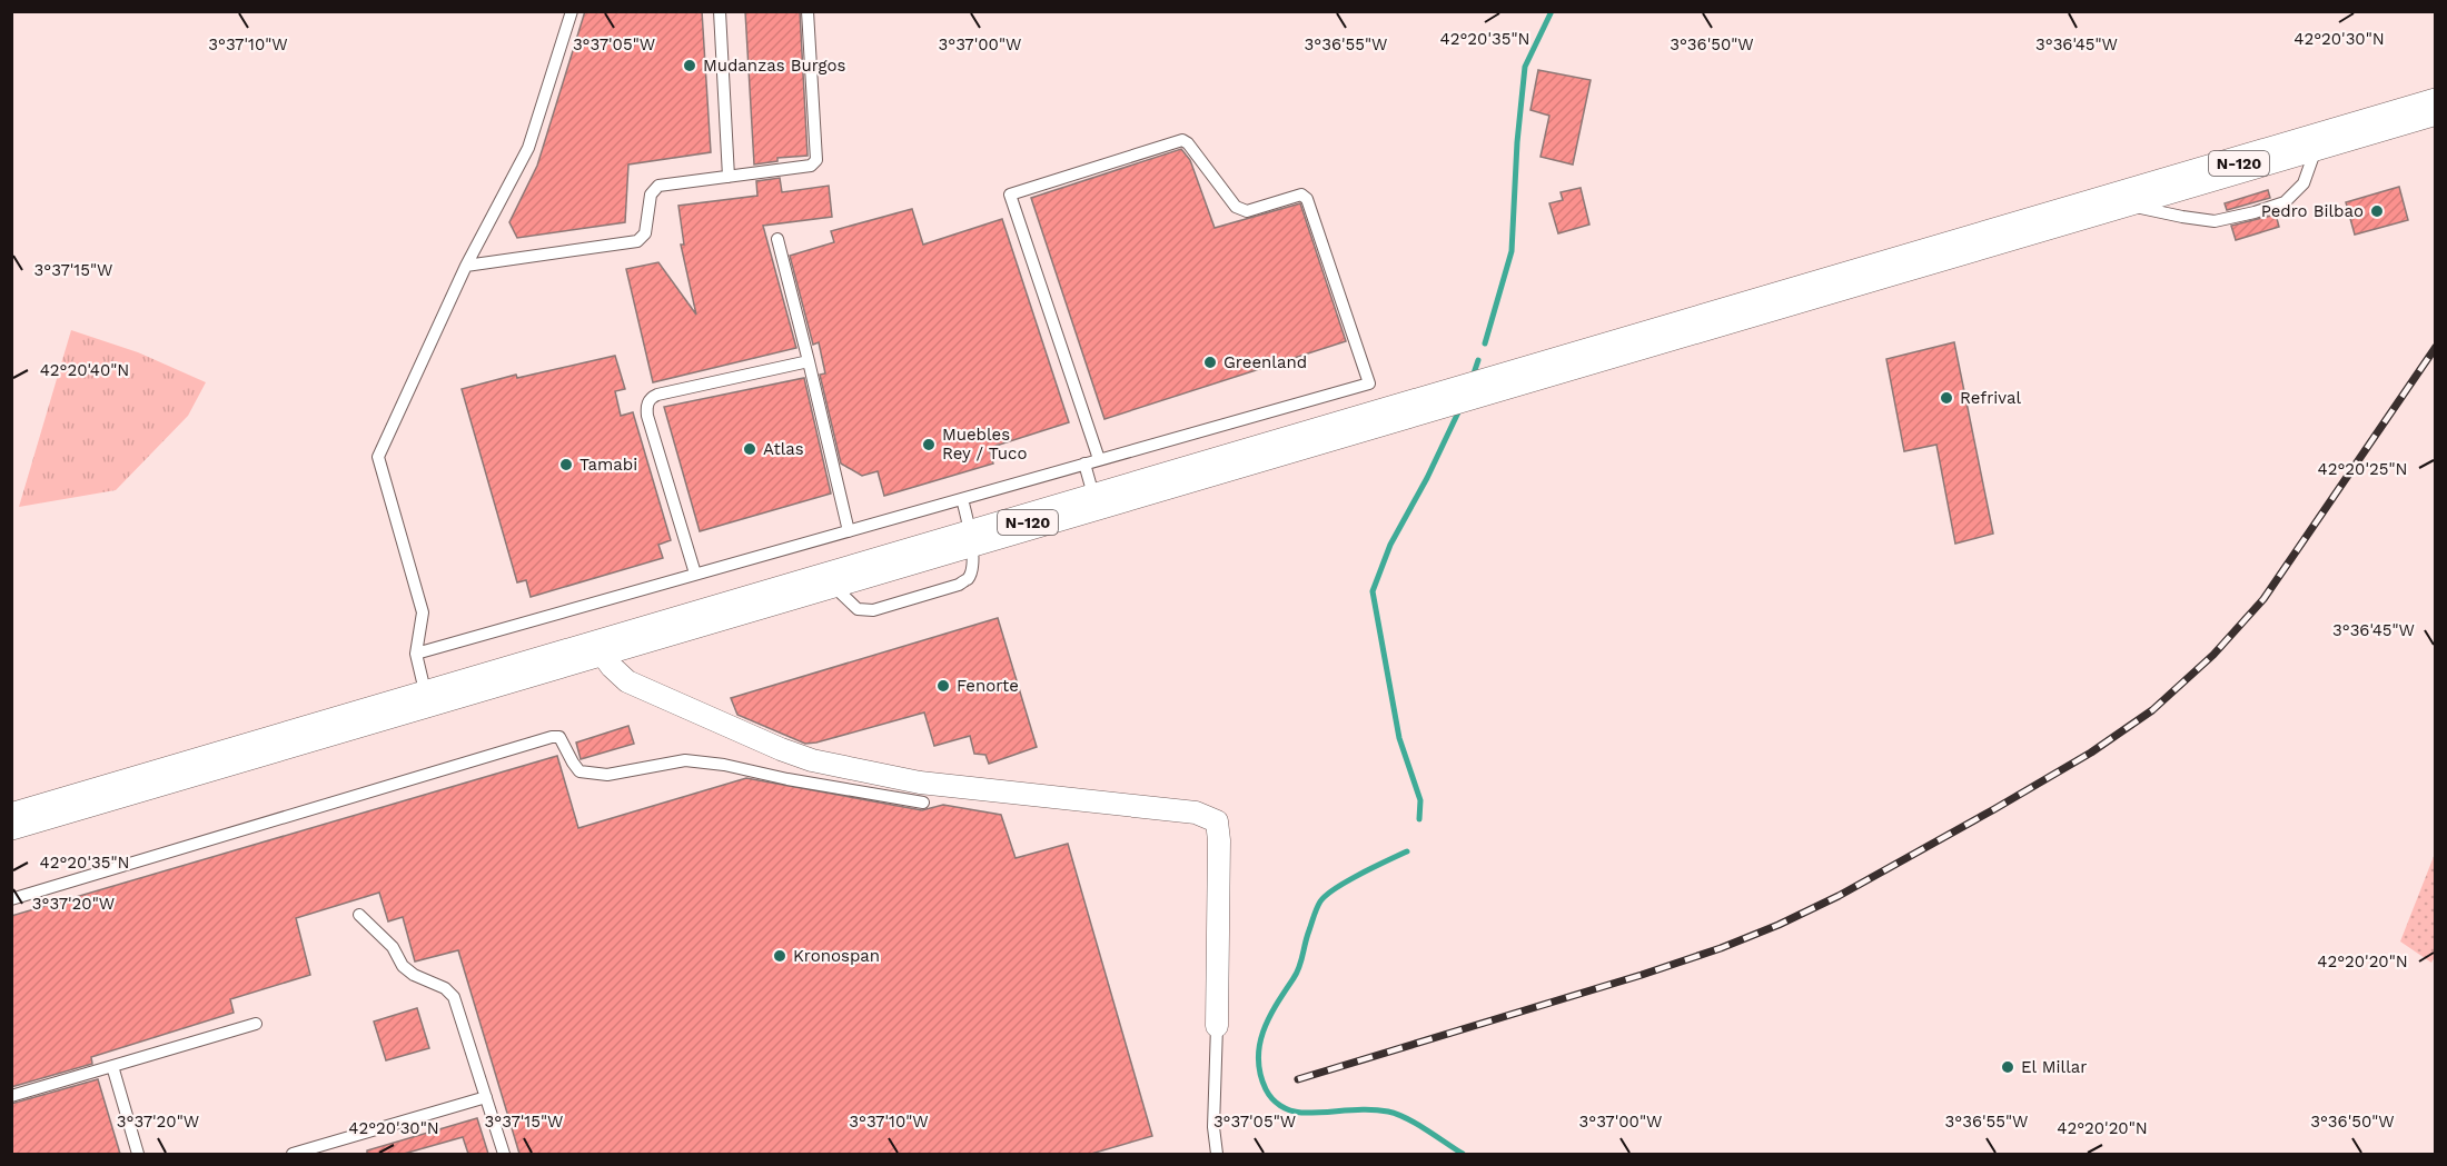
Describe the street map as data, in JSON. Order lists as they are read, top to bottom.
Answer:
{
  "streets": {
    "highway": ["N-120"]
  },
  "places": [
    "Mudanzas Burgos",
    "Pedro Bilbao",
    "Greenland",
    "Refrival",
    "Muebles Rey / Tuco",
    "Atlas",
    "Tamabi",
    "Fenorte",
    "Kronospan",
    "El Millar"
  ],
  "coordinates": [
    "42°20'30\"N",
    "42°20'35\"N",
    "3°37'10\"W",
    "3°37'05\"W",
    "3°37'00\"W",
    "3°36'55\"W",
    "3°36'50\"W",
    "3°36'45\"W",
    "3°37'15\"W",
    "42°20'40\"N",
    "42°20'25\"N",
    "3°37'20\"W",
    "42°20'20\"N"
  ]
}
